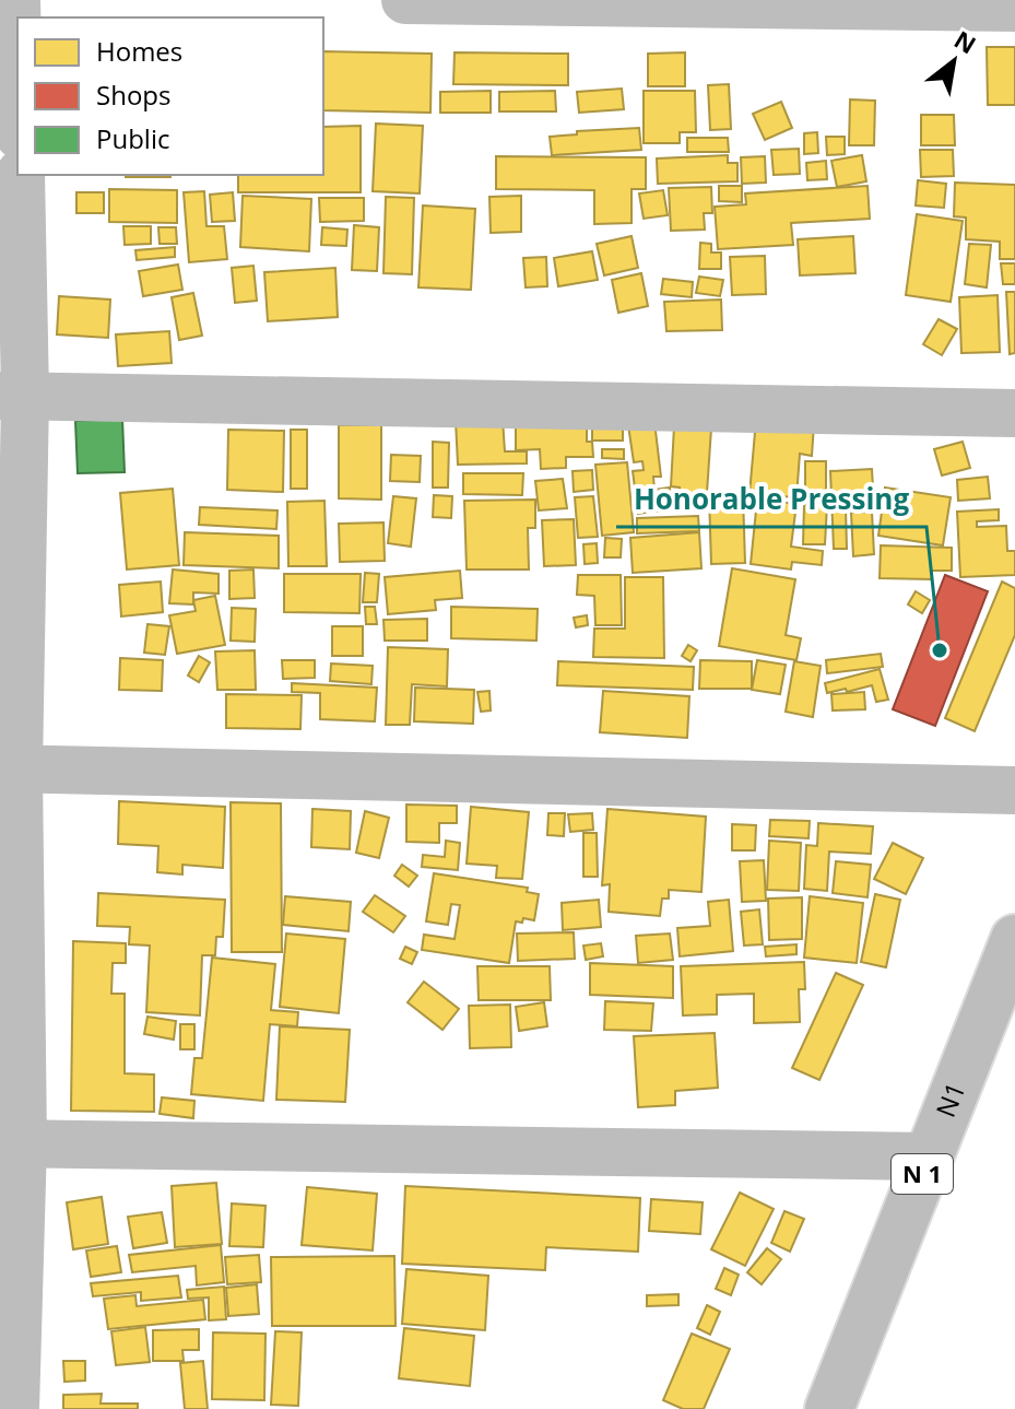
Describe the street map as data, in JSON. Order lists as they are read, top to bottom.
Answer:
{
  "streets": {
    "main road": ["N1", "N 1"]
  },
  "places": ["Honorable Pressing"],
  "legend": ["Homes", "Shops", "Public"],
  "north": "top right"
}
